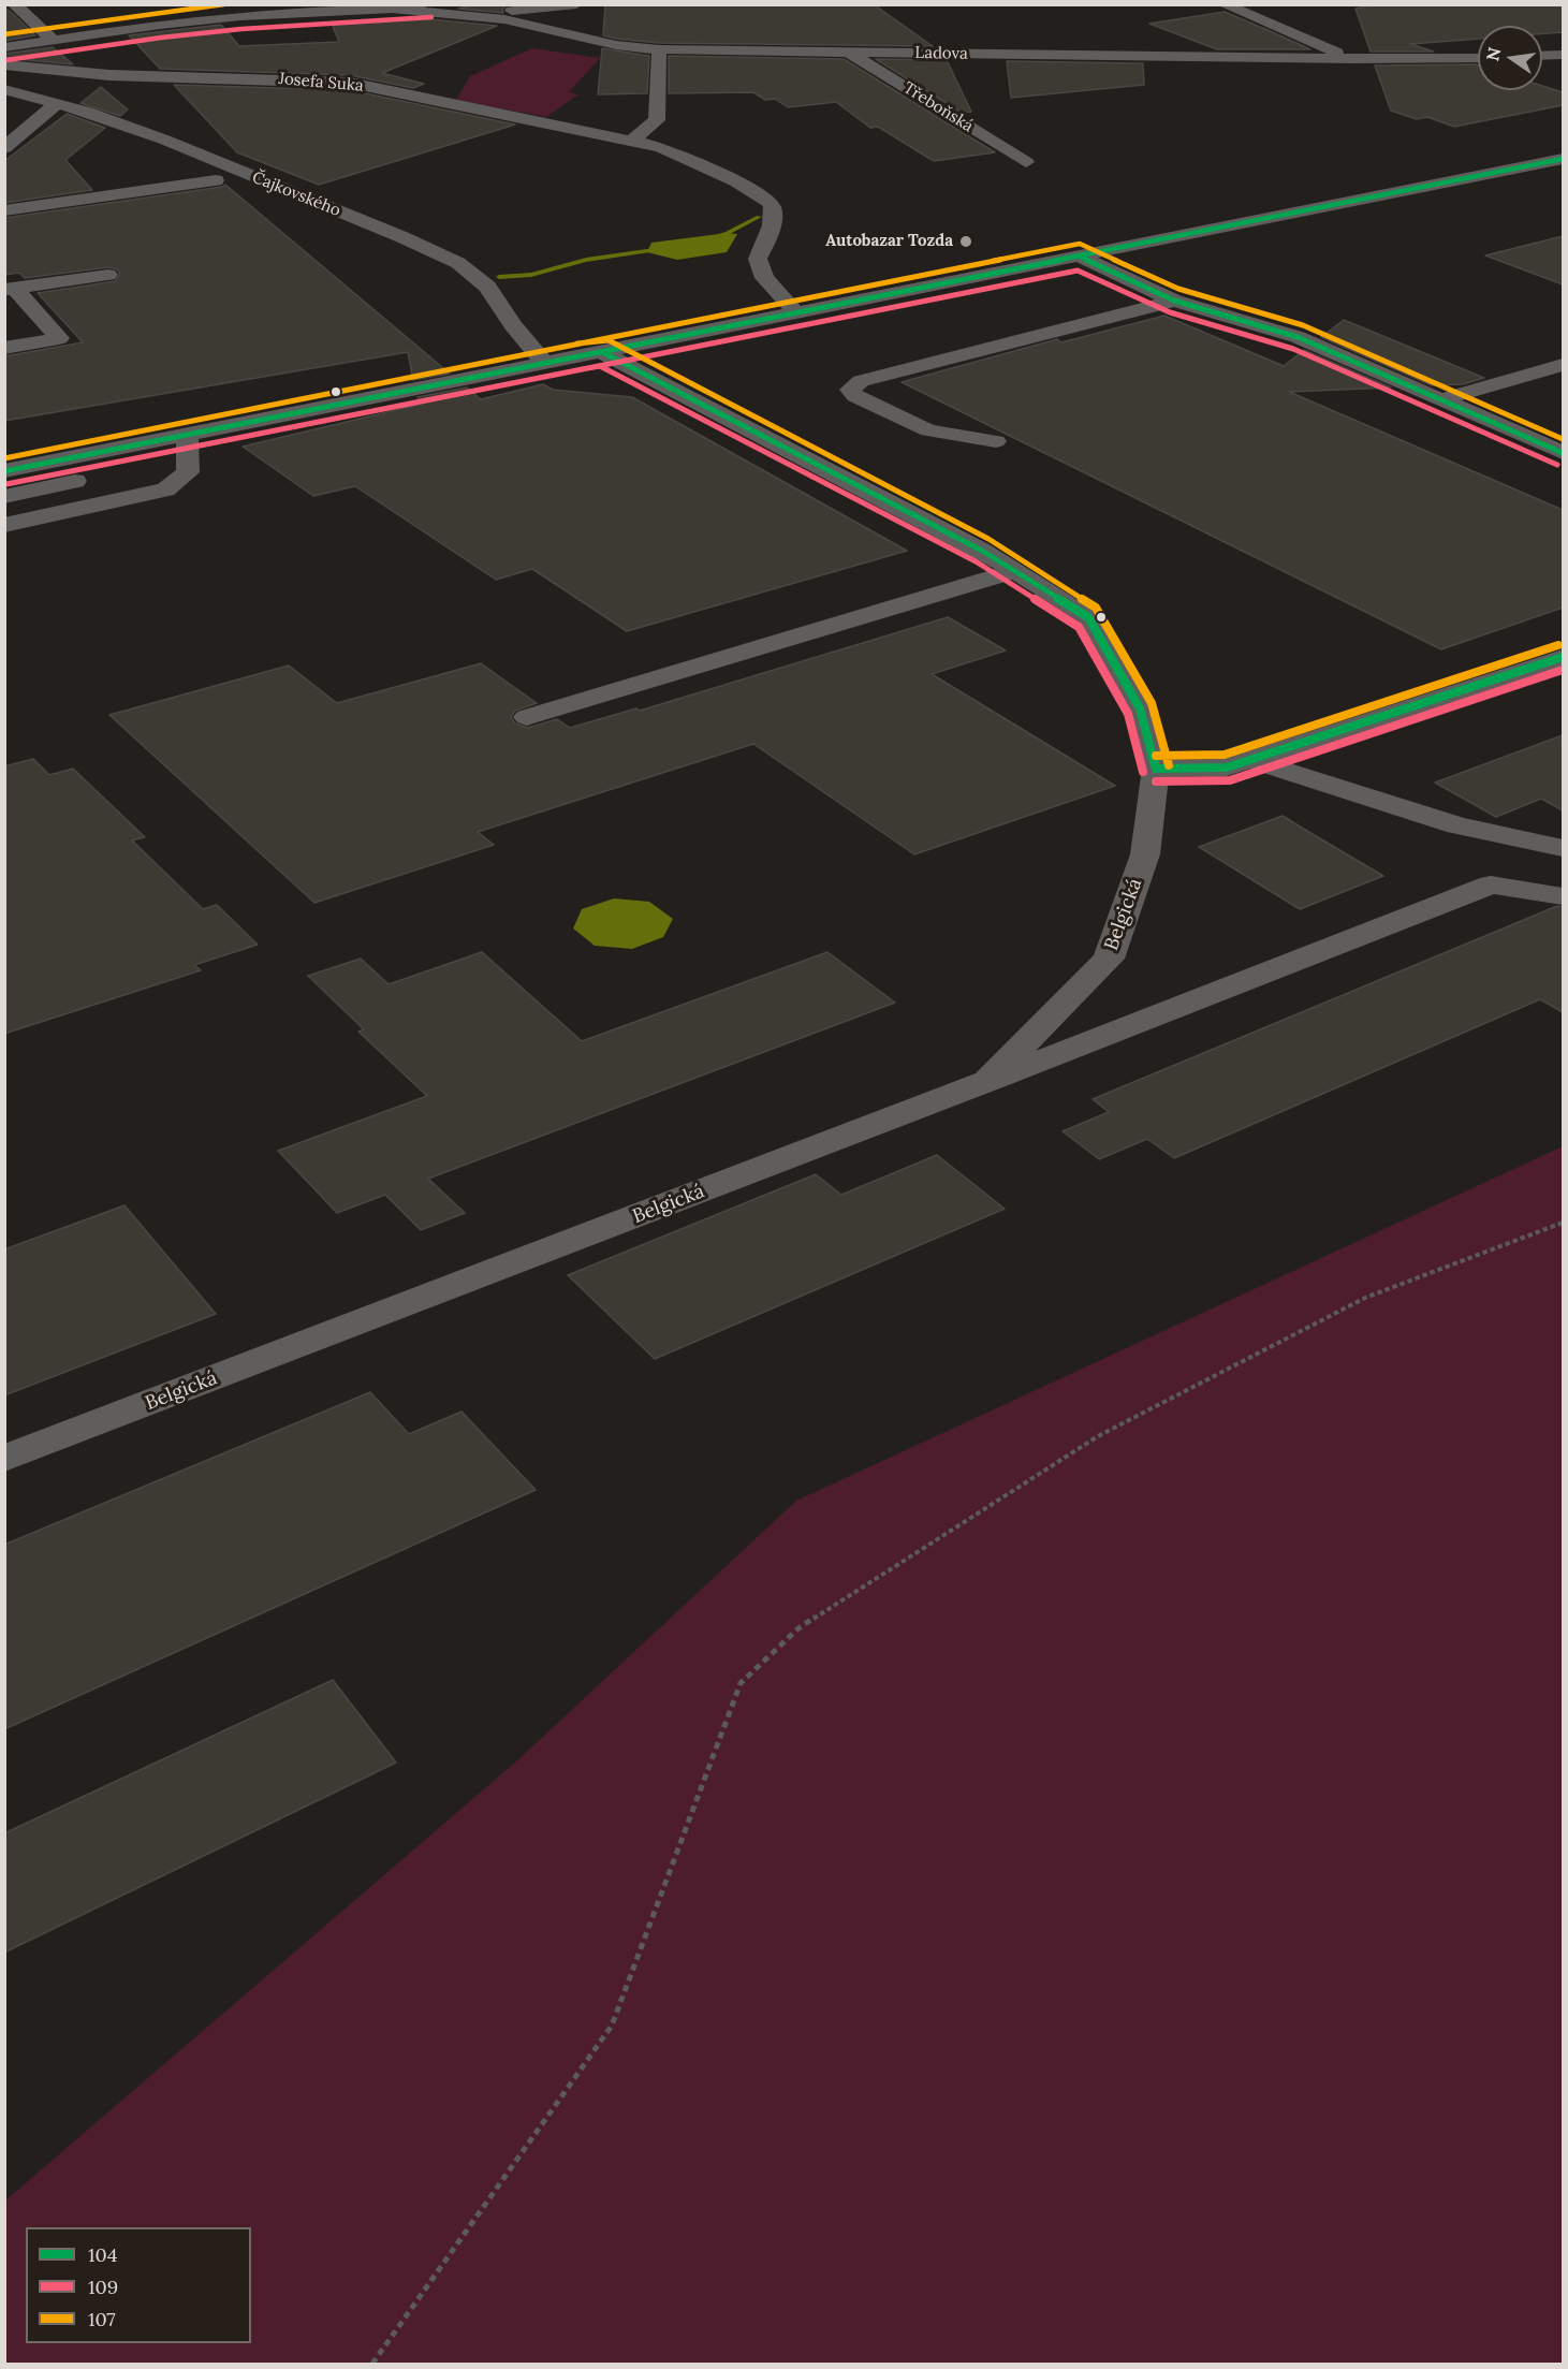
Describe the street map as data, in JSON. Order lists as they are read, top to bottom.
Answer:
{
  "streets": {
    "street": [
      "Ladova",
      "Josefa Suka",
      "Třeboňská",
      "Čajkovského",
      "Belgická"
    ]
  },
  "crossings": [
    ["Ladova", "Třeboňská"]
  ],
  "places": ["Autobazar Tozda"],
  "lines": ["transit line 107", "transit line 109", "transit line 104"],
  "legend": ["104", "109", "107"],
  "north": "left"
}
